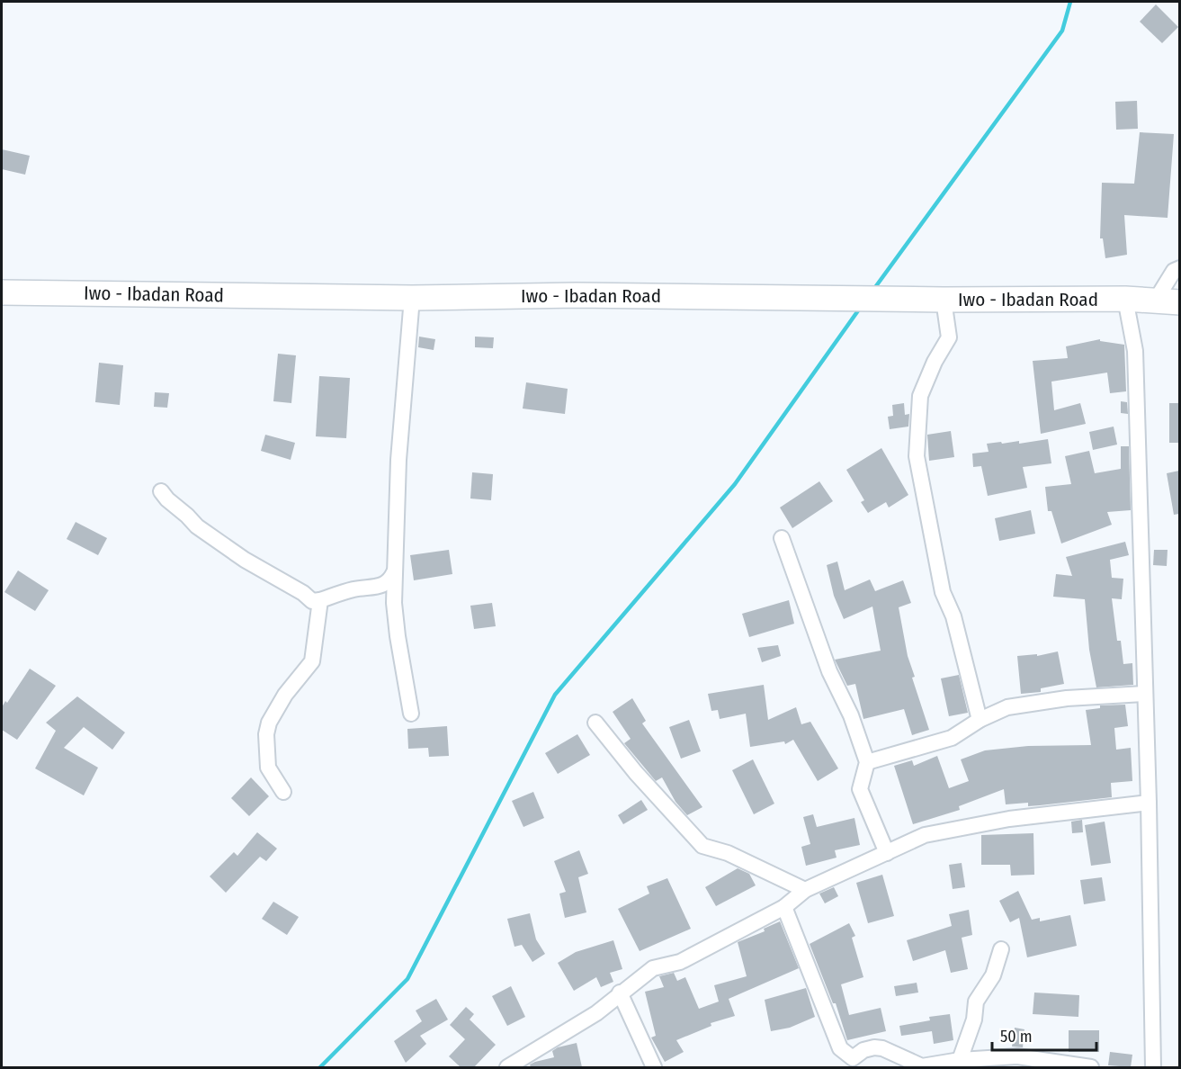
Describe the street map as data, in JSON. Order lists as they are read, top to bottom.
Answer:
{
  "streets": {
    "main road": ["Iwo - Ibadan Road"]
  },
  "scale_bar": "50 m"
}
